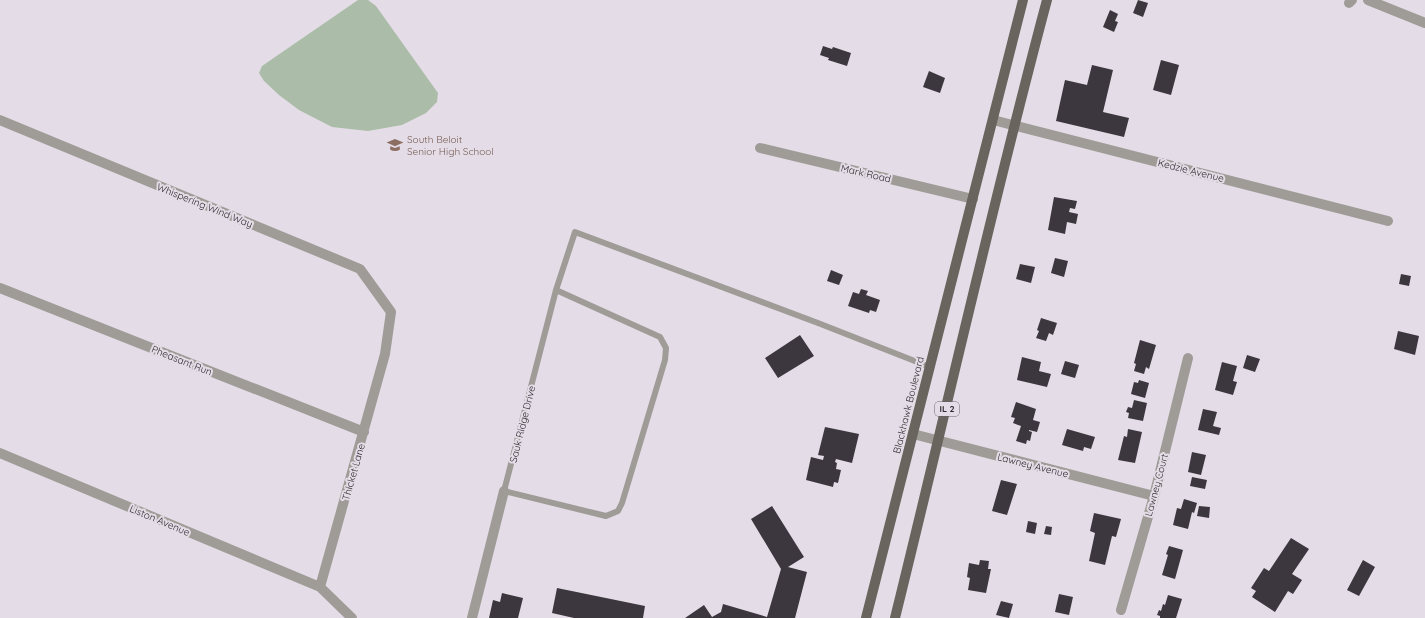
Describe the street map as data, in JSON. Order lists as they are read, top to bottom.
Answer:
{
  "streets": {
    "main road": ["Blackhawk Boulevard", "IL 2"],
    "street": [
      "Kedzie Avenue",
      "Mark Road",
      "Whispering Wind Way",
      "Pheasant Run",
      "Sauk Ridge Drive",
      "Lawney Avenue",
      "Thicket Lane",
      "Lawney Court",
      "Liston Avenue"
    ]
  },
  "crossings": [
    ["Kedzie Avenue", "IL 2"],
    ["Mark Road", "Blackhawk Boulevard"],
    ["Mark Road", "IL 2"],
    ["Whispering Wind Way", "Thicket Lane"],
    ["Pheasant Run", "Thicket Lane"],
    ["Blackhawk Boulevard", "IL 2"],
    ["Blackhawk Boulevard", "Sauk Ridge Drive"],
    ["Blackhawk Boulevard", "Lawney Avenue"],
    ["IL 2", "Lawney Avenue"],
    ["Lawney Avenue", "Lawney Court"],
    ["Thicket Lane", "Liston Avenue"]
  ],
  "places": {
    "school or university": ["South Beloit Senior High School"]
  }
}
